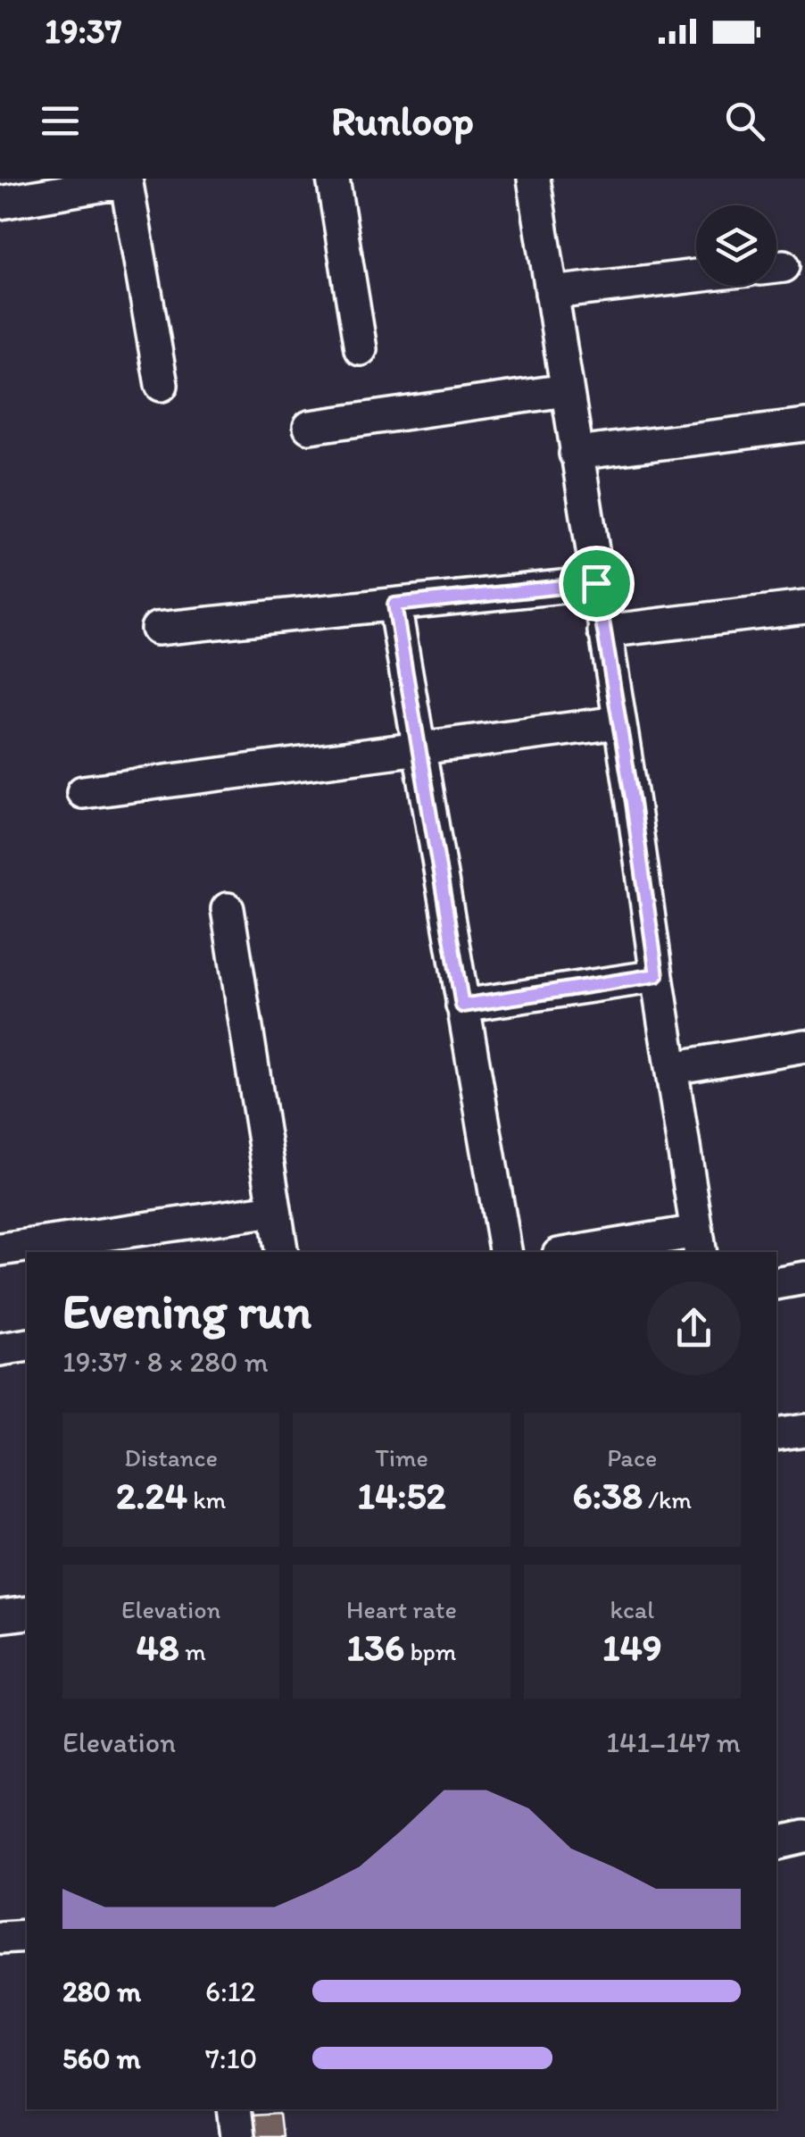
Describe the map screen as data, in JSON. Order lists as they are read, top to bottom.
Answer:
{
  "page": {
    "status": "19:37",
    "header": "Runloop",
    "heading": ["Evening run", "19:37 · 8 × 280 m"],
    "stats": [
      ["Distance", "2.24 km"],
      ["Time", "14:52"],
      ["Pace", "6:38 /km"],
      ["Elevation", "48 m"],
      ["Heart rate", "136 bpm"],
      ["kcal", "149"]
    ],
    "chart": ["Elevation", "141–147 m"],
    "list": [
      {
        "name": "280 m",
        "note": "6:12"
      },
      {
        "name": "560 m",
        "note": "7:10"
      }
    ]
  }
}
